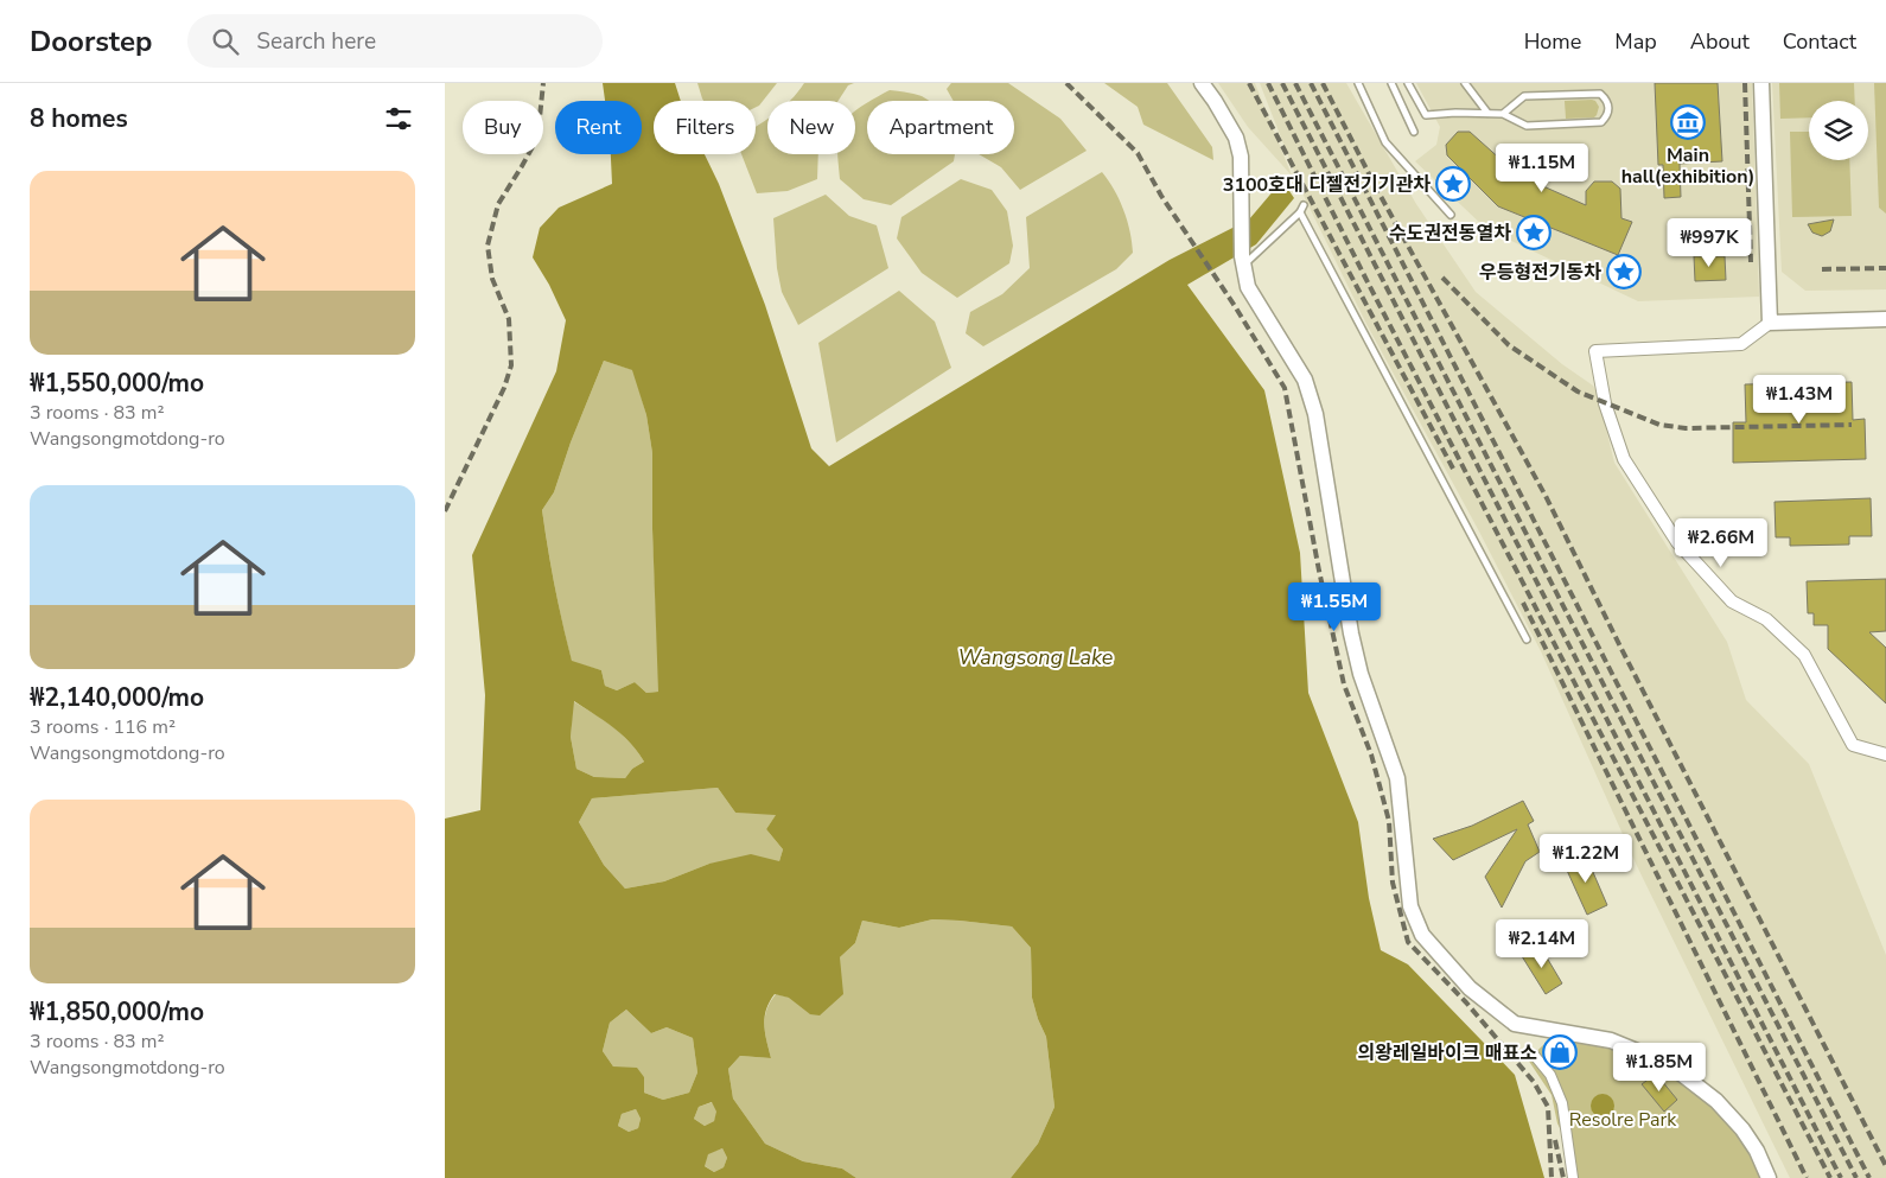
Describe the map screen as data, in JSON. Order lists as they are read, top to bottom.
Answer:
{
  "water": ["Wangsong Lake"],
  "parks": ["Resolre Park"],
  "places": {
    "museum": ["Main hall(exhibition)"],
    "place": ["3100호대 디젤전기기관차", "수도권전동열차", "우등형전기동차"],
    "shop": ["의왕레일바이크 매표소"]
  },
  "page": {
    "header": "Doorstep",
    "search": "Search here",
    "nav": [
      "Home",
      "Map",
      "About",
      "Contact"
    ],
    "heading": "8 homes",
    "chip": [
      "Buy",
      "Rent",
      "Filters",
      "New",
      "Apartment"
    ],
    "price": [
      "₩1.15M",
      "₩997K",
      "₩1.43M",
      "₩2.66M",
      "₩1.55M",
      "₩1.22M",
      "₩2.14M",
      "₩1.85M"
    ],
    "list": [
      {
        "name": "₩1,550,000/mo",
        "note": "3 rooms · 83 m² · Wangsongmotdong-ro"
      },
      {
        "name": "₩2,140,000/mo",
        "note": "3 rooms · 116 m² · Wangsongmotdong-ro"
      },
      {
        "name": "₩1,850,000/mo",
        "note": "3 rooms · 83 m² · Wangsongmotdong-ro"
      }
    ]
  }
}
